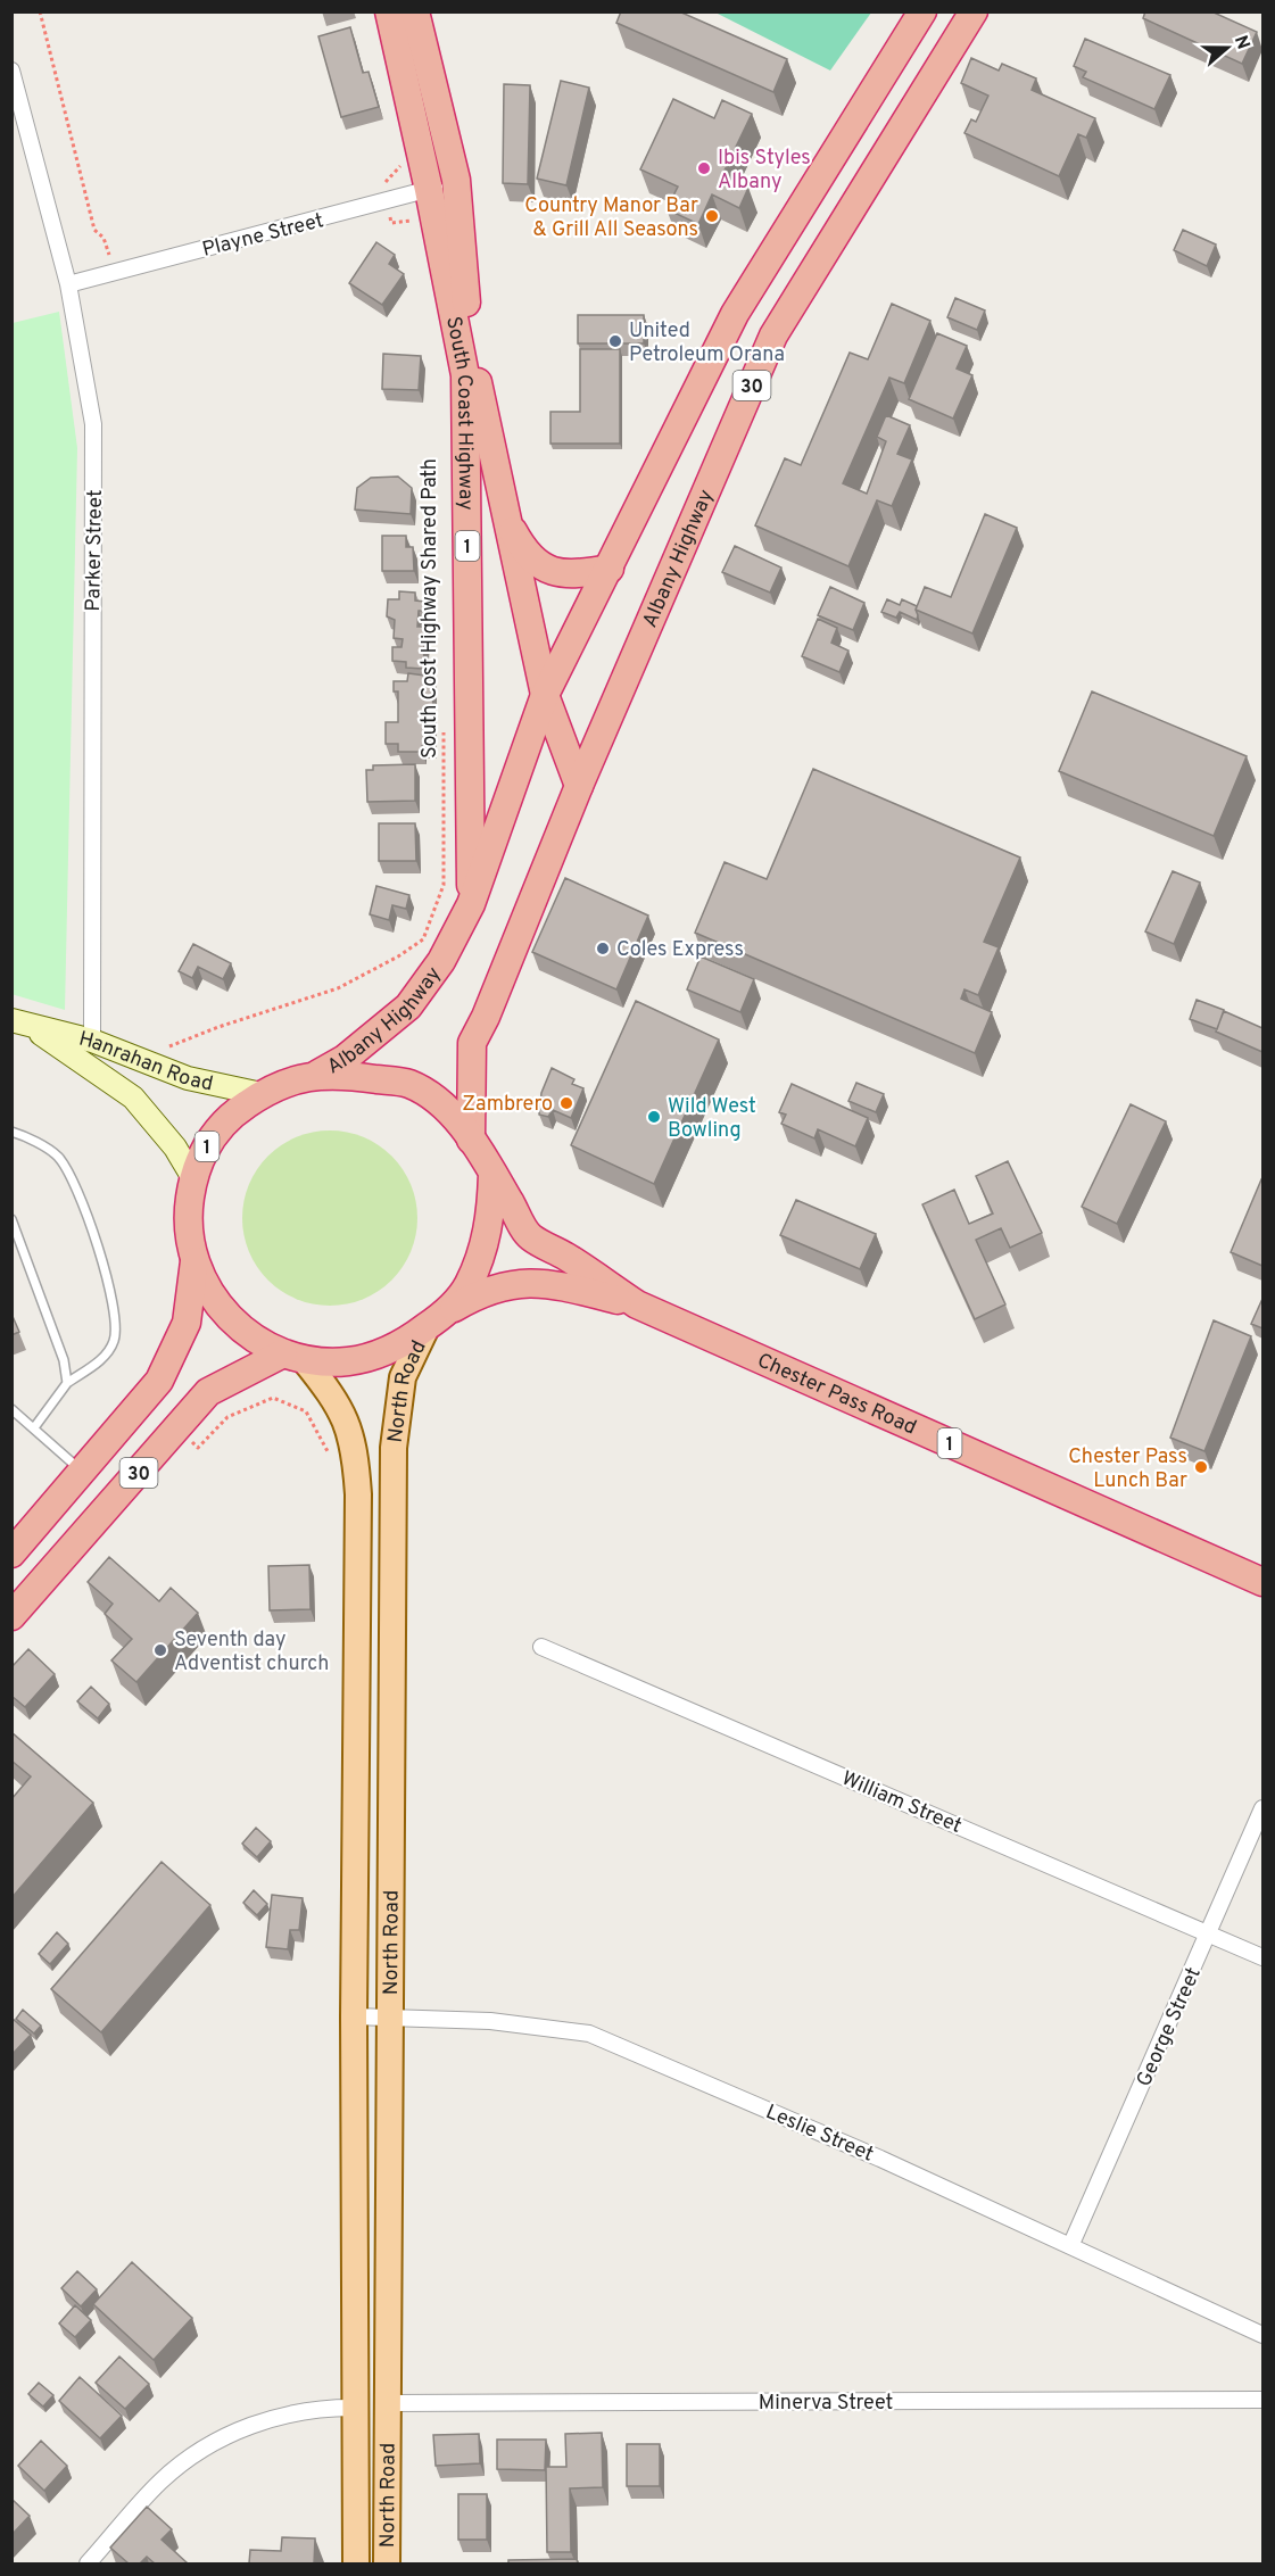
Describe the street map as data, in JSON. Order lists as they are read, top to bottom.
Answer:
{
  "streets": {
    "highway": [
      "30",
      "South Coast Highway",
      "1",
      "Albany Highway",
      "Chester Pass Road"
    ],
    "main road": ["Hanrahan Road", "North Road"],
    "street": [
      "Playne Street",
      "Parker Street",
      "William Street",
      "George Street",
      "Leslie Street",
      "Minerva Street"
    ],
    "path": ["South Cost Highway Shared Path"]
  },
  "crossings": [
    ["Playne Street", "South Coast Highway"],
    ["Playne Street", "Parker Street"],
    ["30", "1"],
    ["30", "North Road"],
    ["South Coast Highway", "Albany Highway"],
    ["1", "Albany Highway"],
    ["1", "Hanrahan Road"],
    ["1", "North Road"],
    ["1", "Chester Pass Road"],
    ["Parker Street", "Hanrahan Road"],
    ["North Road", "Leslie Street"],
    ["North Road", "Minerva Street"],
    ["William Street", "George Street"],
    ["George Street", "Leslie Street"]
  ],
  "places": [
    "Ibis Styles Albany",
    "Country Manor Bar & Grill All Seasons",
    "United Petroleum Orana",
    "Coles Express",
    "Zambrero",
    "Wild West Bowling",
    "Chester Pass Lunch Bar",
    "Seventh day Adventist church"
  ],
  "north": "right"
}
